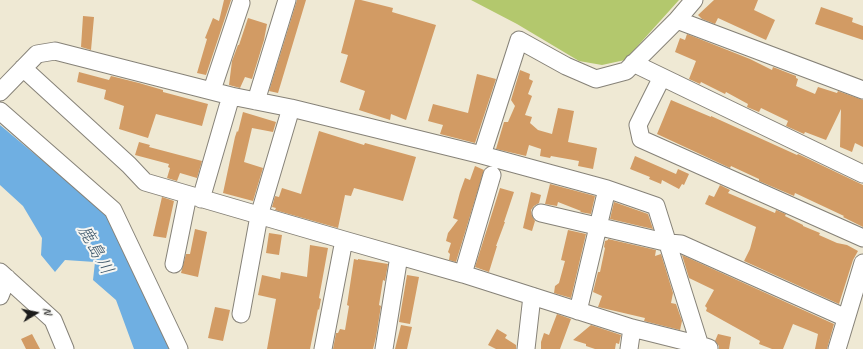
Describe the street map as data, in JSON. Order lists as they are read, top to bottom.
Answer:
{
  "water": ["鹿島川"],
  "north": "right"
}
